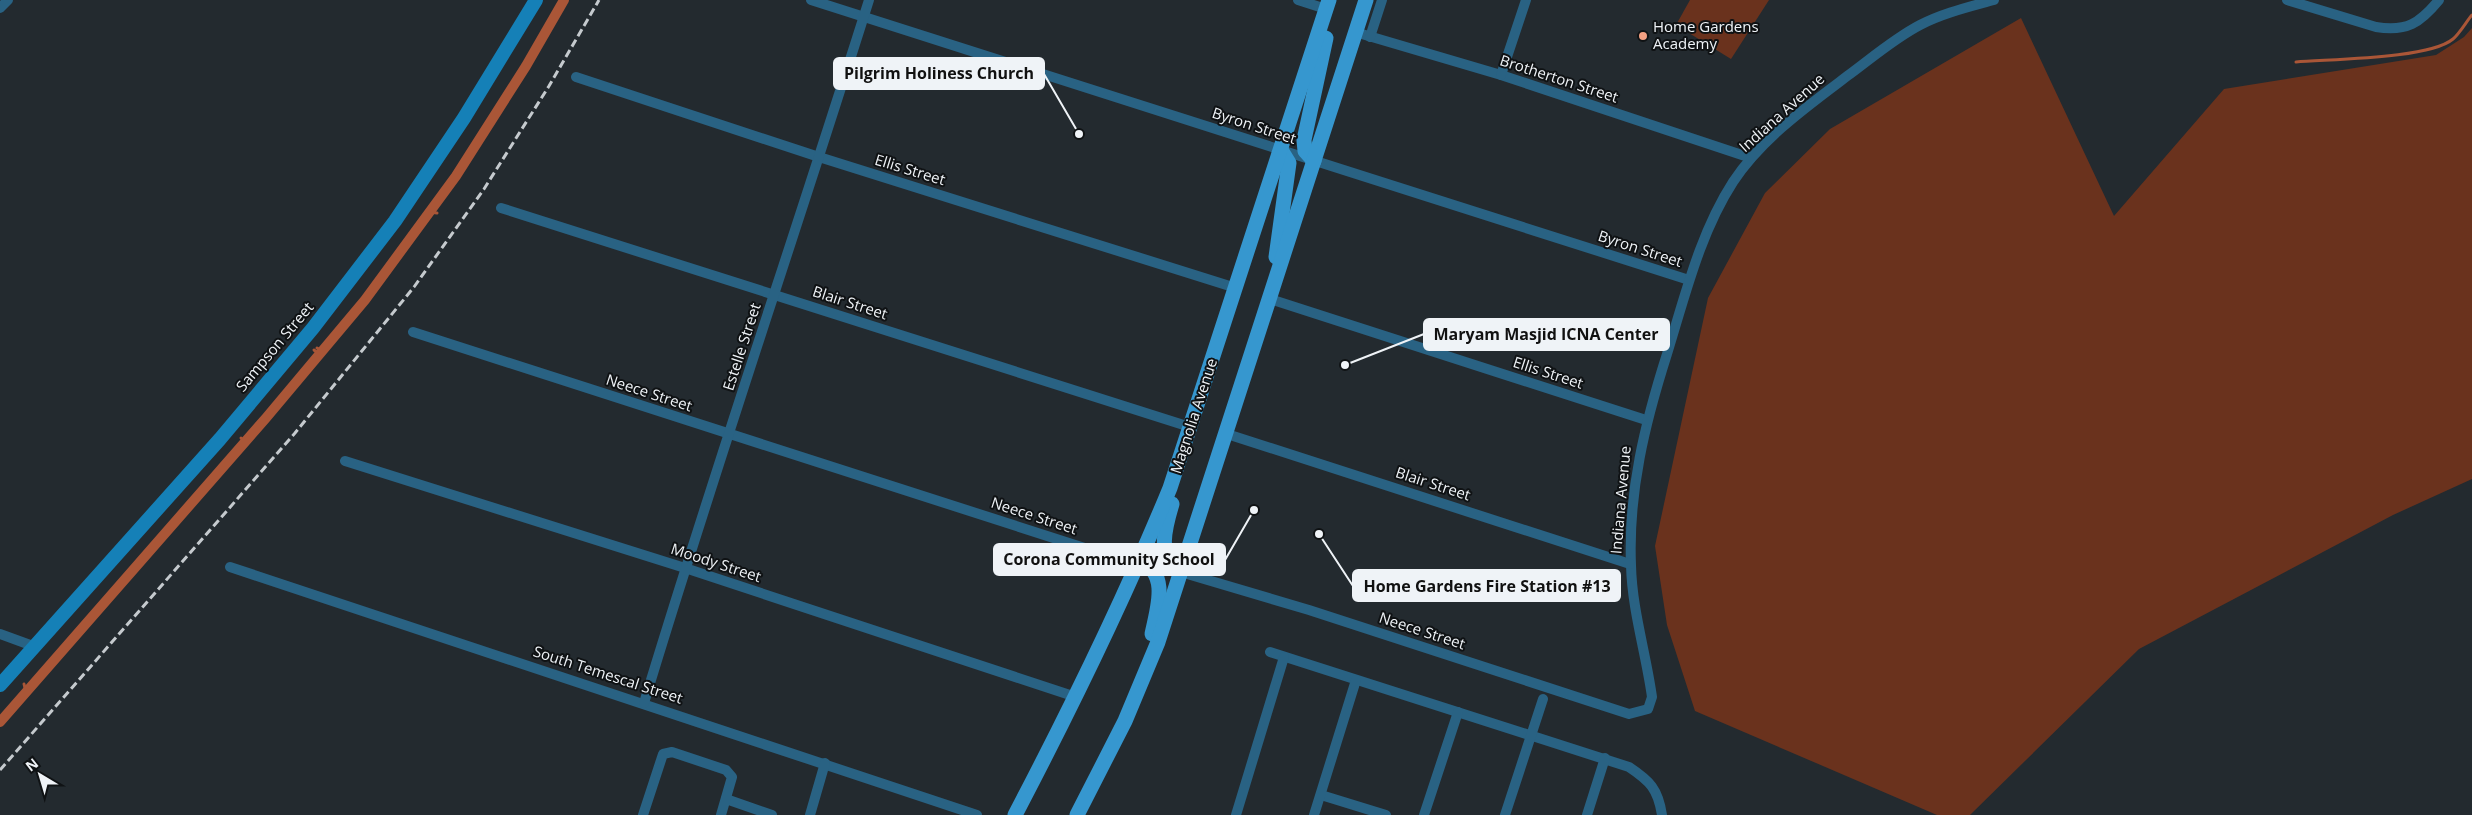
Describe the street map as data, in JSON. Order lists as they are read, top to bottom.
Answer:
{
  "streets": {
    "main road": ["Magnolia Avenue"],
    "street": [
      "Brotherton Street",
      "Indiana Avenue",
      "Byron Street",
      "Ellis Street",
      "Blair Street",
      "Sampson Street",
      "Estelle Street",
      "Neece Street",
      "Moody Street",
      "South Temescal Street"
    ]
  },
  "crossings": [
    ["Brotherton Street", "Indiana Avenue"],
    ["Indiana Avenue", "Byron Street"],
    ["Indiana Avenue", "Ellis Street"],
    ["Indiana Avenue", "Blair Street"],
    ["Indiana Avenue", "Neece Street"],
    ["Byron Street", "Estelle Street"],
    ["Byron Street", "Magnolia Avenue"],
    ["Ellis Street", "Estelle Street"],
    ["Ellis Street", "Magnolia Avenue"],
    ["Blair Street", "Estelle Street"],
    ["Blair Street", "Magnolia Avenue"],
    ["Estelle Street", "Neece Street"],
    ["Estelle Street", "Moody Street"],
    ["Estelle Street", "South Temescal Street"],
    ["Neece Street", "Magnolia Avenue"],
    ["Magnolia Avenue", "Moody Street"]
  ],
  "places": [
    "Home Gardens Academy",
    "Pilgrim Holiness Church",
    "Maryam Masjid ICNA Center",
    "Corona Community School",
    "Home Gardens Fire Station #13"
  ],
  "north": "top left"
}
